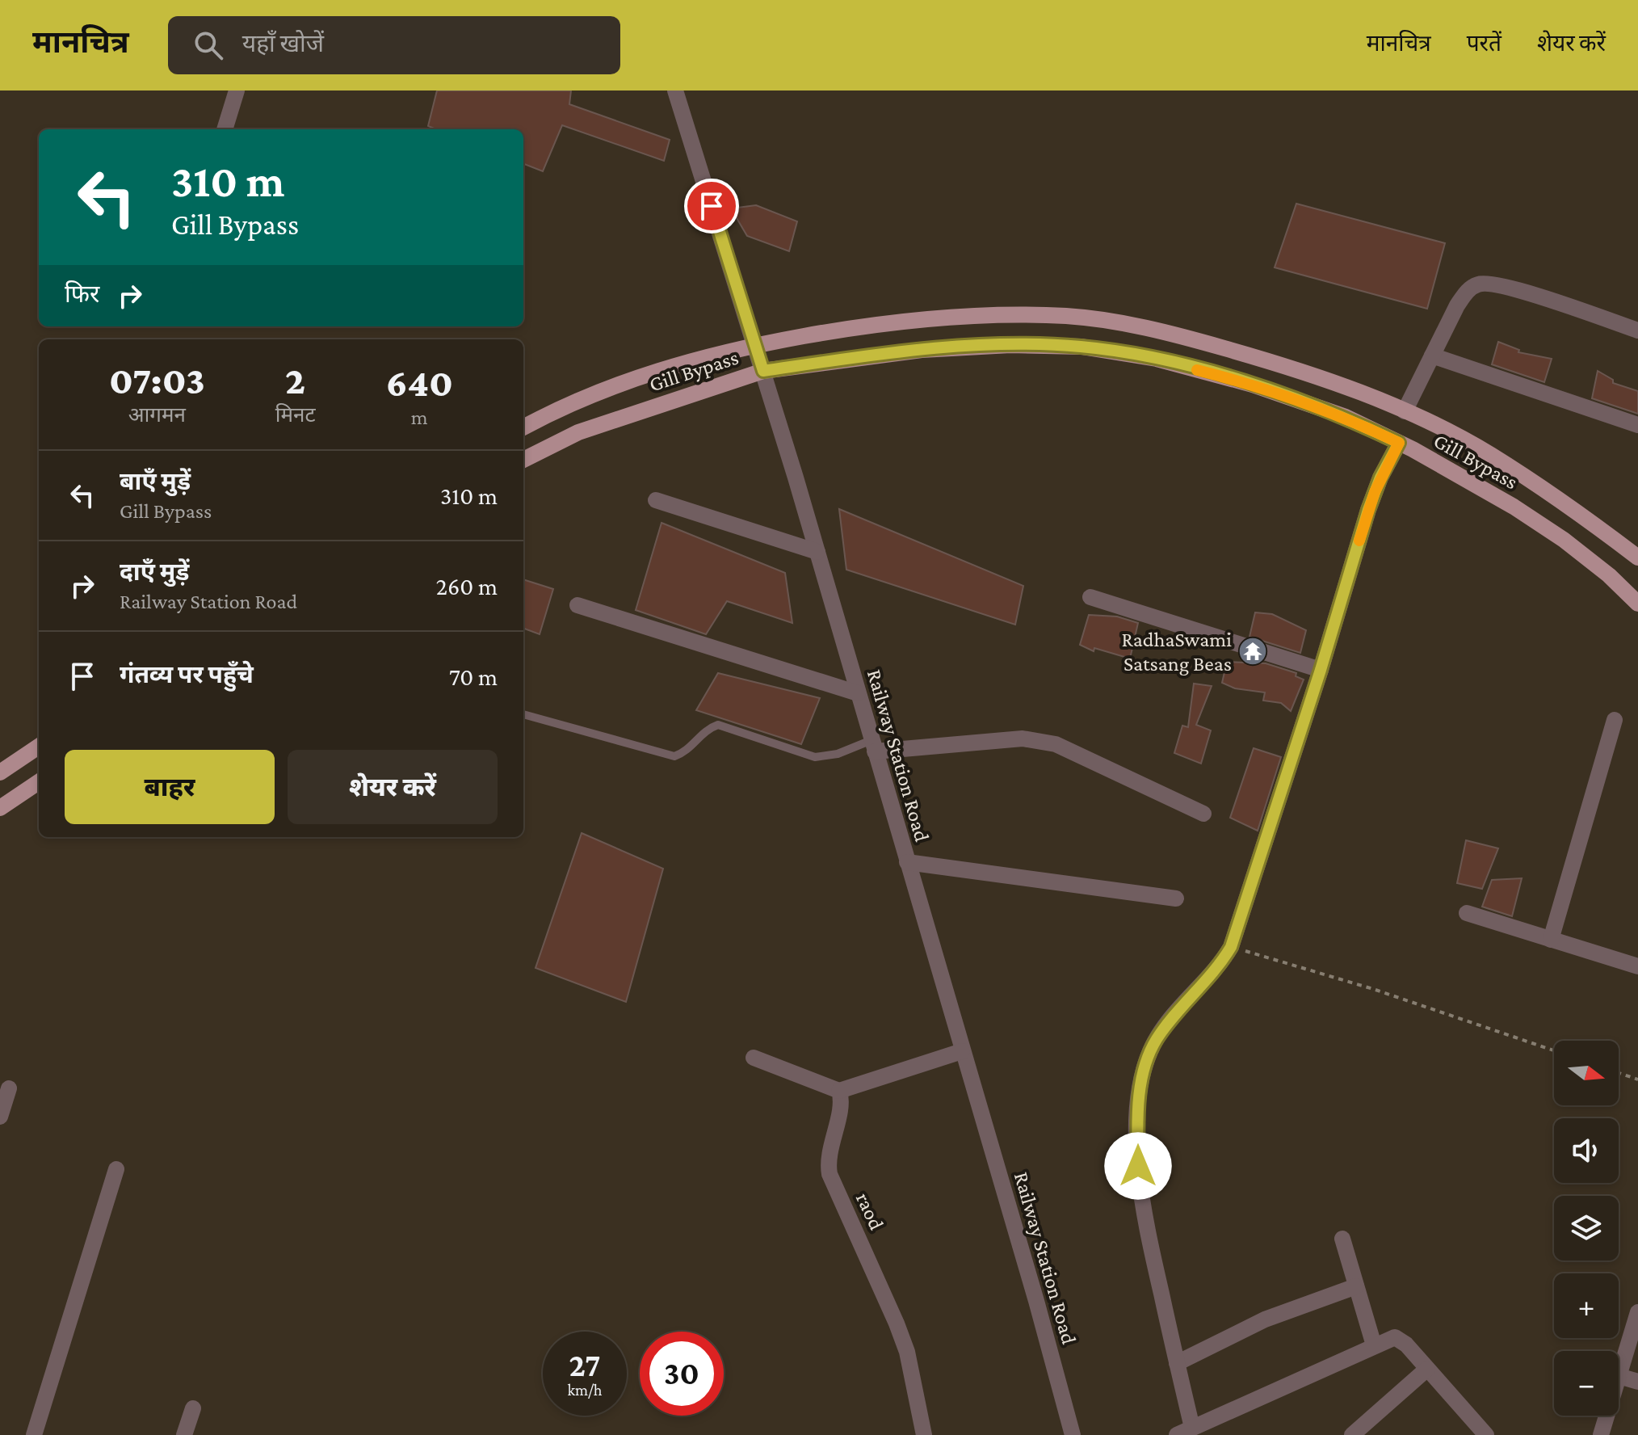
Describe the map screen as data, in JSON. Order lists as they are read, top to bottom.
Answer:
{
  "streets": {
    "main road": ["Gill Bypass"],
    "street": ["Railway Station Road", "raod"]
  },
  "crossings": [
    ["Gill Bypass", "Railway Station Road"]
  ],
  "places": {
    "temple": ["RadhaSwami Satsang Beas"]
  },
  "north": "right",
  "page": {
    "header": "मानचित्र",
    "search": "यहाँ खोजें",
    "nav": ["मानचित्र", "परतें", "शेयर करें"],
    "turn": ["310 m", "Gill Bypass"],
    "then": "फिर",
    "eta": [
      "07:03",
      "आगमन",
      "2",
      "मिनट",
      "640",
      "m"
    ],
    "list": [
      {
        "name": "बाएँ मुड़ें",
        "note": "Gill Bypass",
        "value": "310 m"
      },
      {
        "name": "दाएँ मुड़ें",
        "note": "Railway Station Road",
        "value": "260 m"
      },
      {
        "name": "गंतव्य पर पहुँचे",
        "value": "70 m"
      }
    ],
    "buttons": ["बाहर", "शेयर करें"],
    "map_buttons": ["+", "−"],
    "speed": "27 km/h",
    "limit": "30"
  }
}
